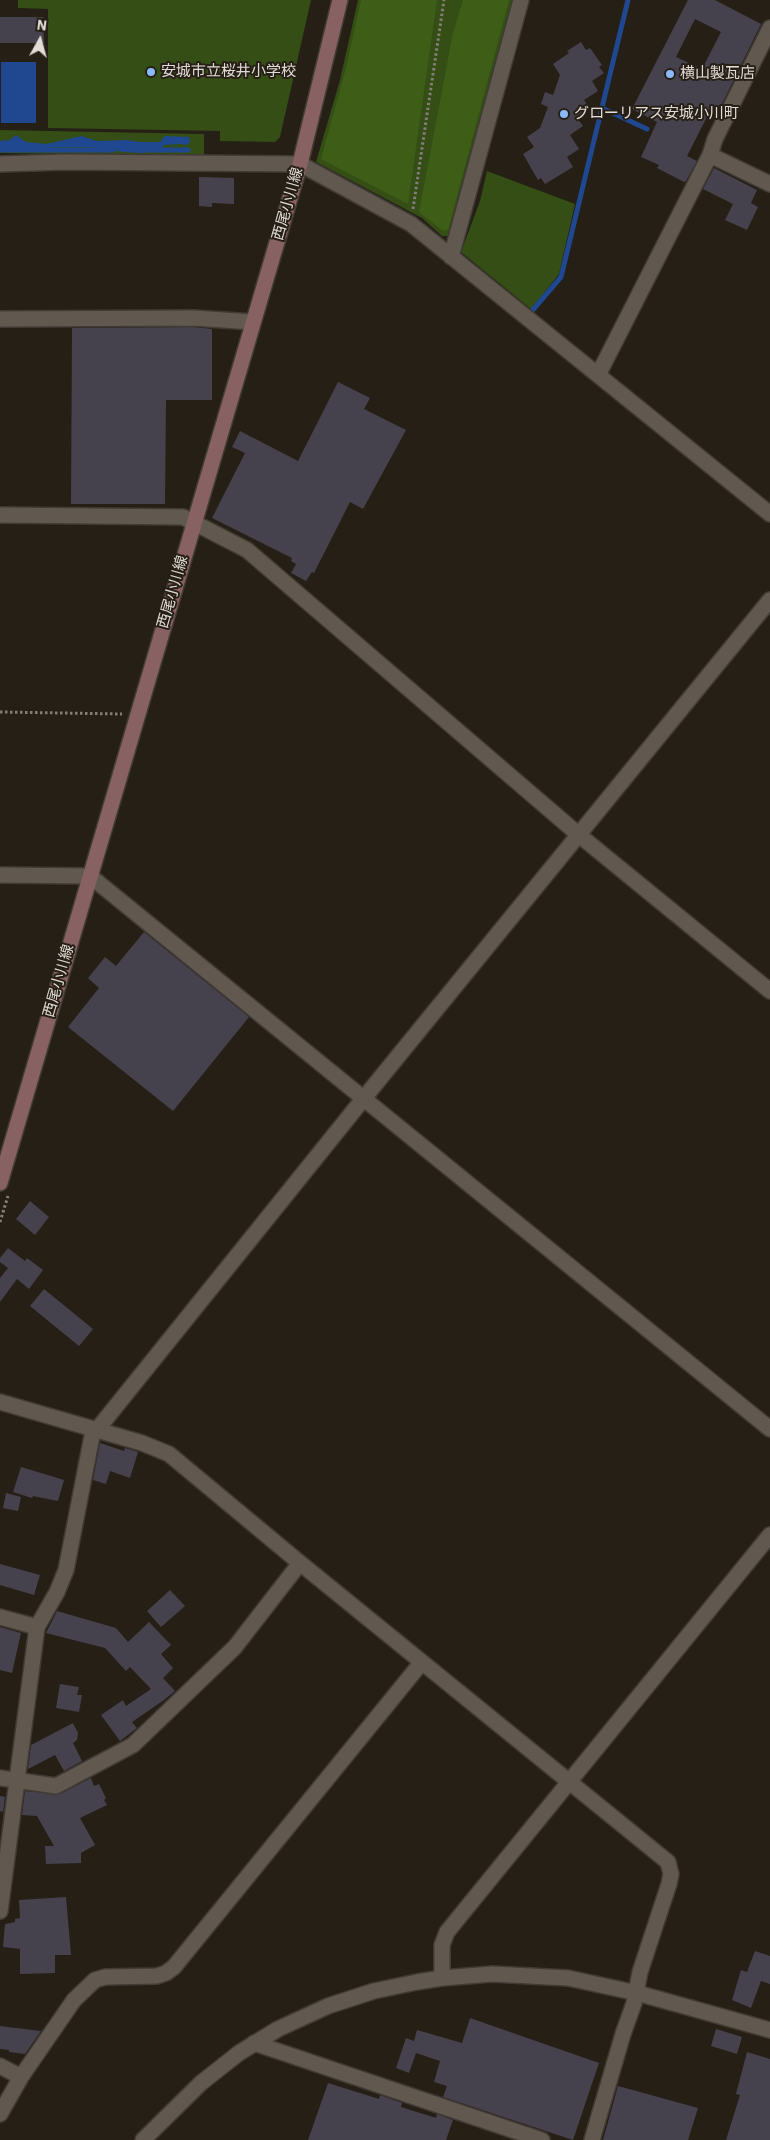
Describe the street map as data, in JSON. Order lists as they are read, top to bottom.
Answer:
{
  "streets": {
    "main road": ["西尾小川線"]
  },
  "places": ["安城市立桜井小学校", "横山製瓦店", "グローリアス安城小川町"],
  "north": "top"
}
